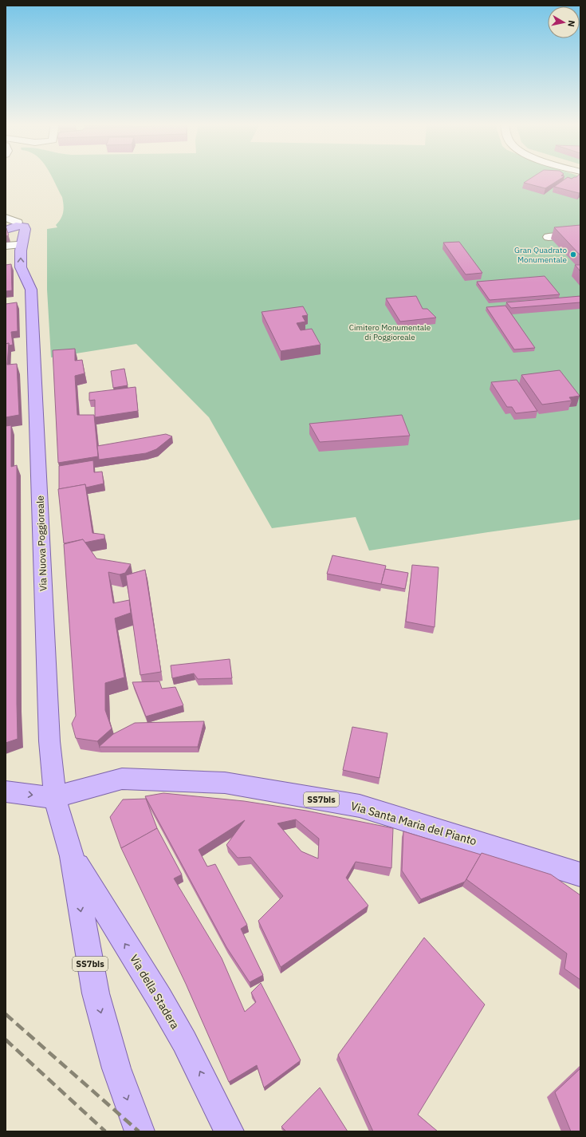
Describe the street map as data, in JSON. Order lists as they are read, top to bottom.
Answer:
{
  "streets": {
    "main road": [
      "Via Nuova Poggioreale",
      "SS7bis",
      "Via Santa Maria del Pianto",
      "Via della Stadera"
    ]
  },
  "crossings": [
    ["Via Nuova Poggioreale", "Via Santa Maria del Pianto"],
    ["Via Nuova Poggioreale", "Via della Stadera"],
    ["Via Santa Maria del Pianto", "Via della Stadera"]
  ],
  "one_way": ["Via Nuova Poggioreale"],
  "parks": ["Cimitero Monumentale di Poggioreale"],
  "places": ["Gran Quadrato Monumentale"],
  "north": "right"
}
